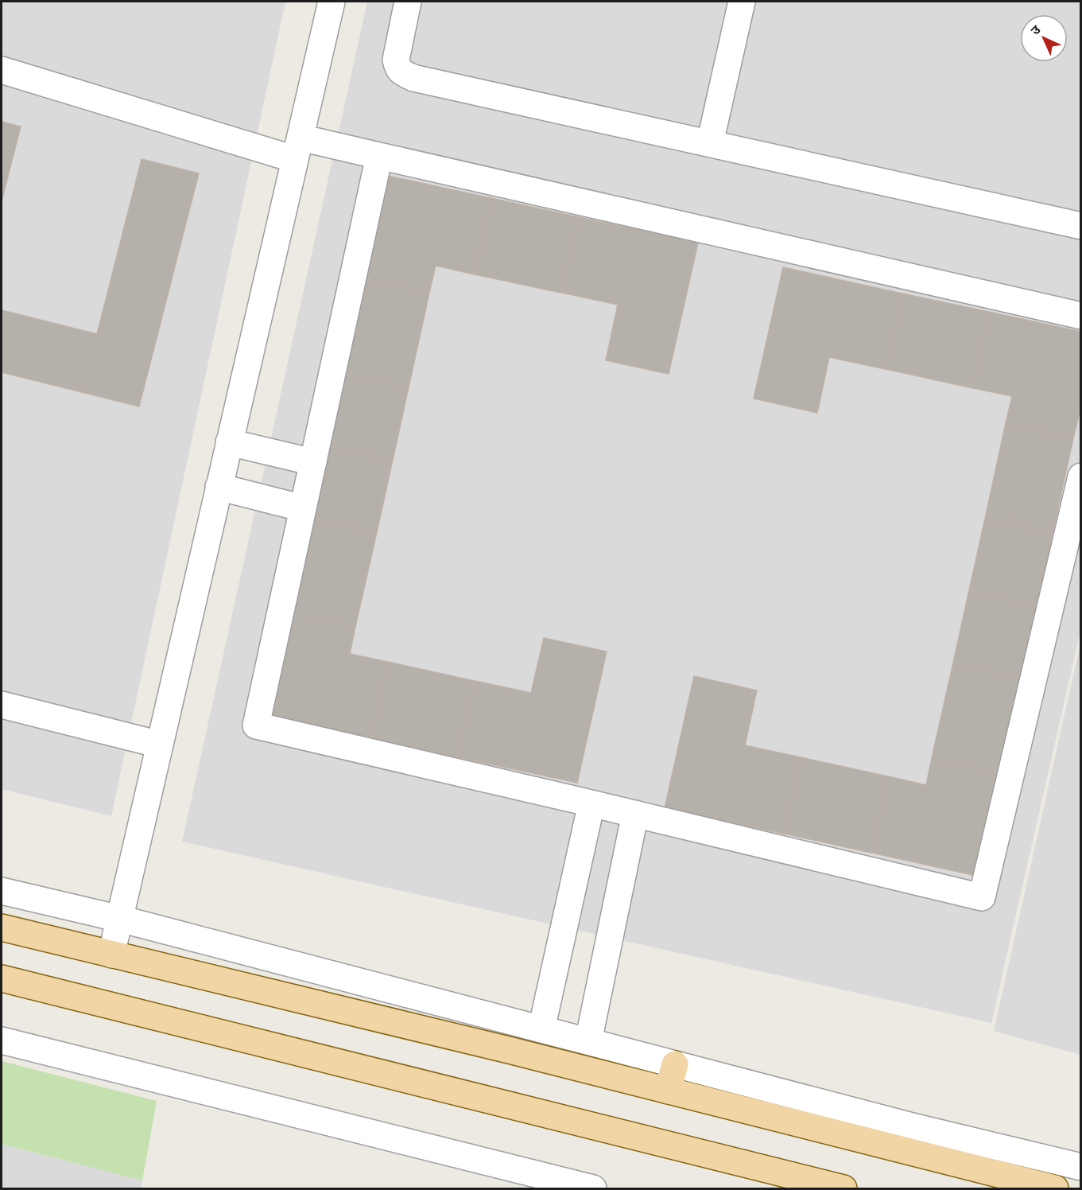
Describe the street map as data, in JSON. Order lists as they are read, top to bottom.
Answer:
{
  "north": "top left"
}
